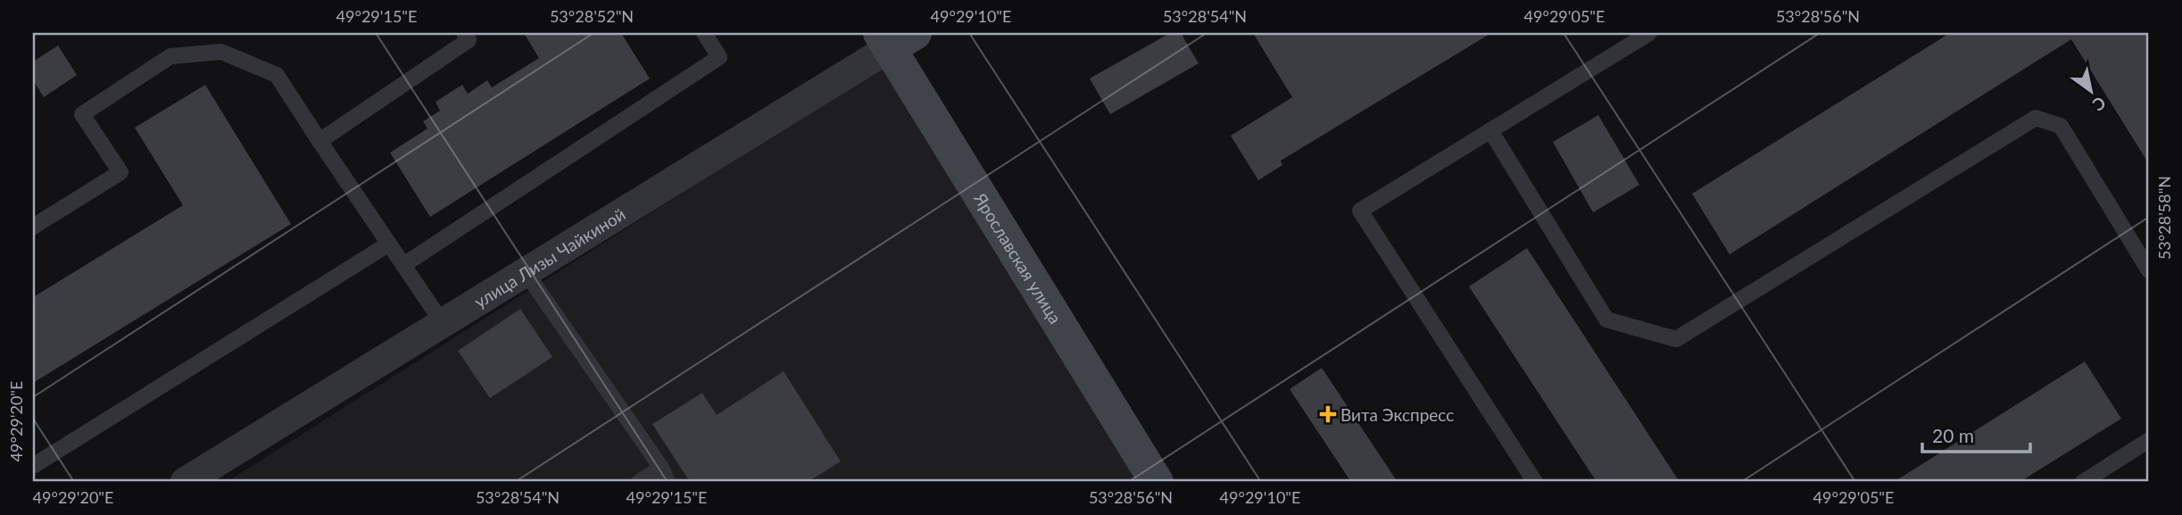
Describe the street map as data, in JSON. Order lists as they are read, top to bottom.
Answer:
{
  "streets": {
    "main road": ["Ярославская улица"],
    "street": ["улица Лизы Чайкиной"]
  },
  "crossings": [
    ["Ярославская улица", "улица Лизы Чайкиной"]
  ],
  "places": {
    "health": ["Вита Экспресс"]
  },
  "scale_bar": "20 m",
  "north": "bottom right",
  "coordinates": [
    "49°29'15\"E",
    "53°28'52\"N",
    "49°29'10\"E",
    "53°28'54\"N",
    "49°29'05\"E",
    "53°28'56\"N",
    "53°28'58\"N",
    "49°29'20\"E"
  ]
}
